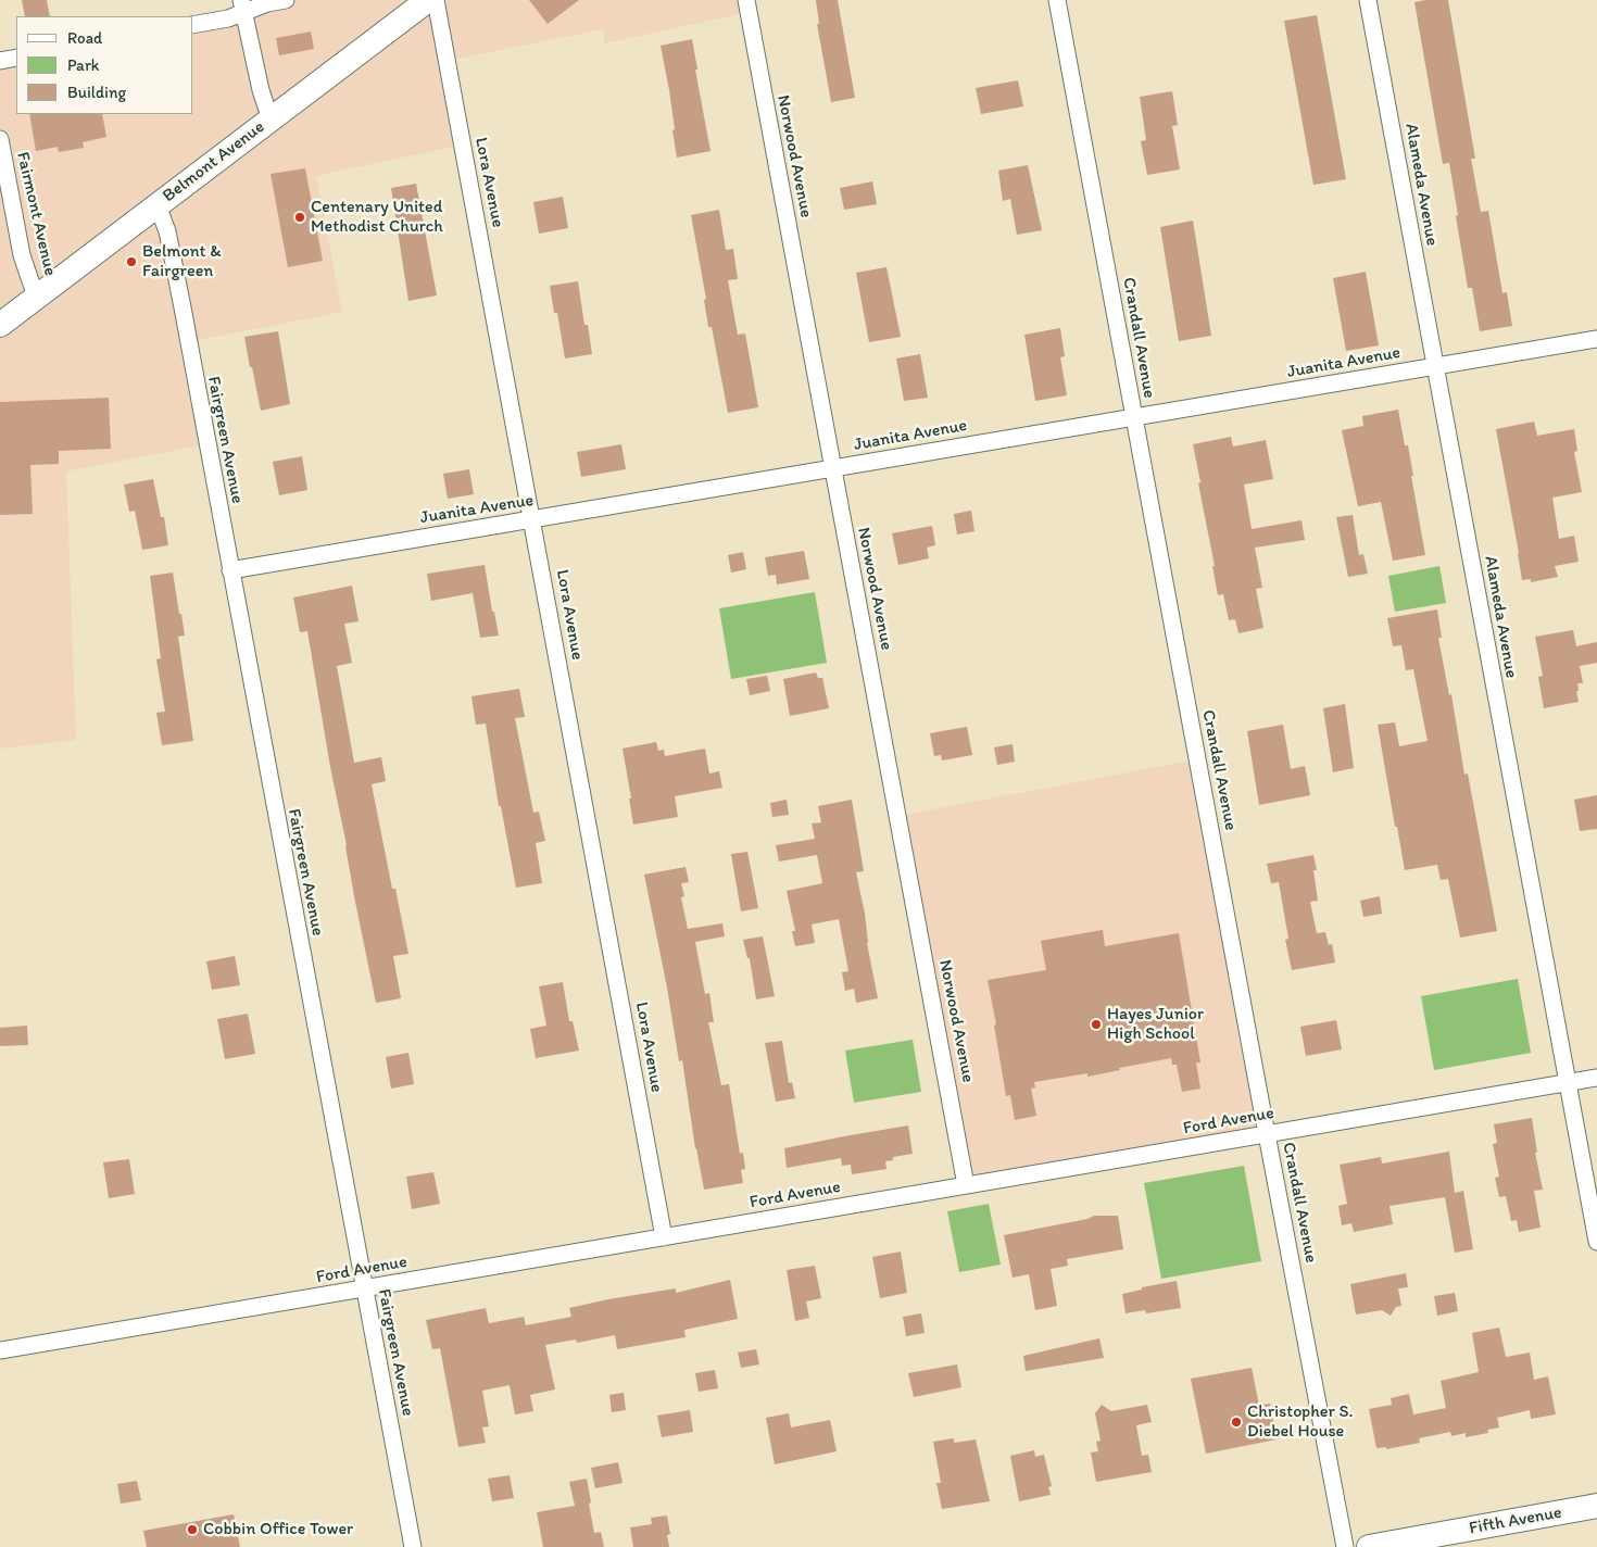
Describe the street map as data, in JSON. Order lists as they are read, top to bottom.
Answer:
{
  "streets": {
    "main road": ["Belmont Avenue", "Fifth Avenue"],
    "street": [
      "Norwood Avenue",
      "Lora Avenue",
      "Alameda Avenue",
      "Fairmont Avenue",
      "Crandall Avenue",
      "Juanita Avenue",
      "Fairgreen Avenue",
      "Ford Avenue"
    ]
  },
  "crossings": [
    ["Norwood Avenue", "Juanita Avenue"],
    ["Norwood Avenue", "Ford Avenue"],
    ["Belmont Avenue", "Fairmont Avenue"],
    ["Belmont Avenue", "Fairgreen Avenue"],
    ["Lora Avenue", "Juanita Avenue"],
    ["Lora Avenue", "Ford Avenue"],
    ["Alameda Avenue", "Juanita Avenue"],
    ["Alameda Avenue", "Ford Avenue"],
    ["Crandall Avenue", "Juanita Avenue"],
    ["Crandall Avenue", "Ford Avenue"],
    ["Juanita Avenue", "Fairgreen Avenue"],
    ["Fairgreen Avenue", "Ford Avenue"]
  ],
  "places": [
    "Centenary United Methodist Church",
    "Belmont & Fairgreen",
    "Hayes Junior High School",
    "Christopher S. Diebel House",
    "Cobbin Office Tower"
  ],
  "legend": ["Road", "Park", "Building"]
}
